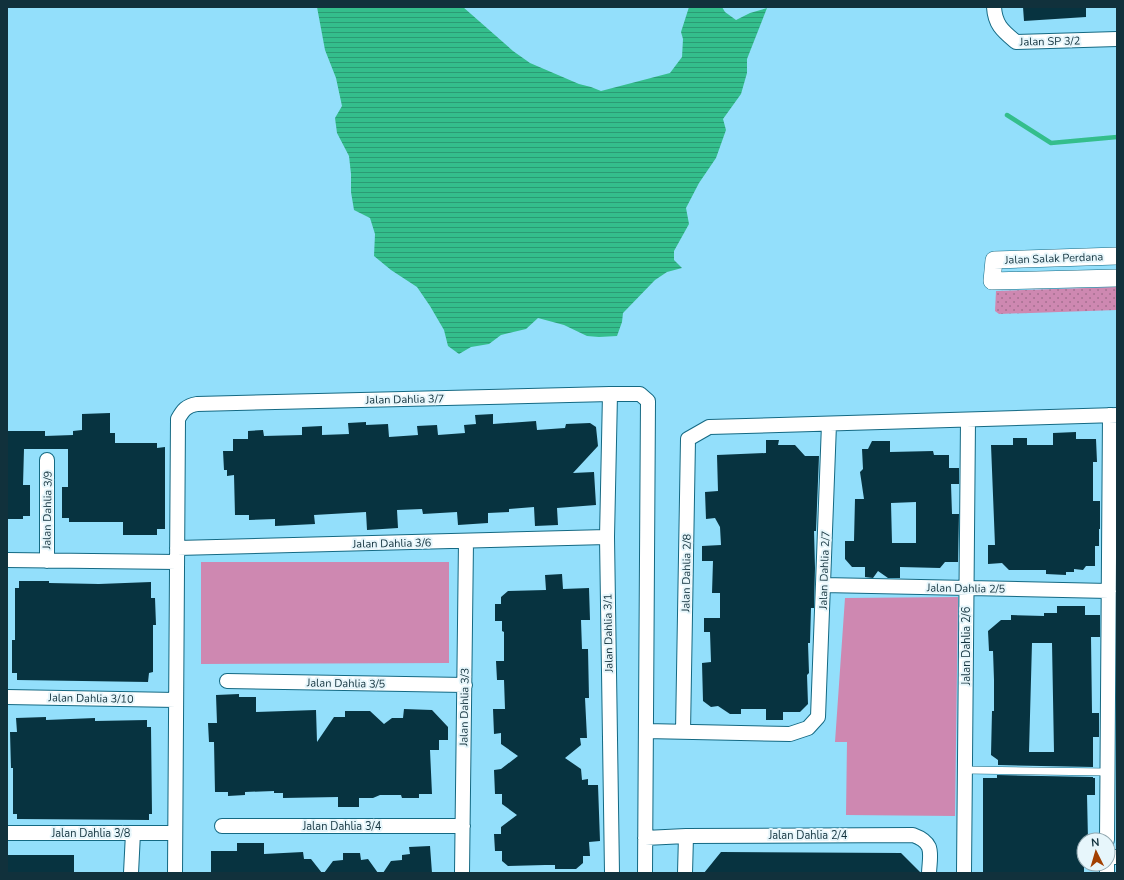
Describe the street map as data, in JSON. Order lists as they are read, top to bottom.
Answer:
{
  "streets": {
    "street": [
      "Jalan SP 3/2",
      "Jalan Salak Perdana",
      "Jalan Dahlia 3/7",
      "Jalan Dahlia 3/9",
      "Jalan Dahlia 3/6",
      "Jalan Dahlia 2/7",
      "Jalan Dahlia 2/8",
      "Jalan Dahlia 2/5",
      "Jalan Dahlia 3/1",
      "Jalan Dahlia 2/6",
      "Jalan Dahlia 3/5",
      "Jalan Dahlia 3/10",
      "Jalan Dahlia 3/3",
      "Jalan Dahlia 3/4",
      "Jalan Dahlia 3/8",
      "Jalan Dahlia 2/4"
    ]
  },
  "crossings": [
    ["Jalan Dahlia 3/7", "Jalan Dahlia 3/6"],
    ["Jalan Dahlia 3/7", "Jalan Dahlia 3/1"],
    ["Jalan Dahlia 3/9", "Jalan Dahlia 3/6"],
    ["Jalan Dahlia 3/6", "Jalan Dahlia 3/1"],
    ["Jalan Dahlia 3/6", "Jalan Dahlia 3/3"],
    ["Jalan Dahlia 2/7", "Jalan Dahlia 2/8"],
    ["Jalan Dahlia 2/7", "Jalan Dahlia 2/5"],
    ["Jalan Dahlia 2/5", "Jalan Dahlia 2/6"],
    ["Jalan Dahlia 3/5", "Jalan Dahlia 3/3"],
    ["Jalan Dahlia 3/3", "Jalan Dahlia 3/4"]
  ],
  "north": "top"
}
